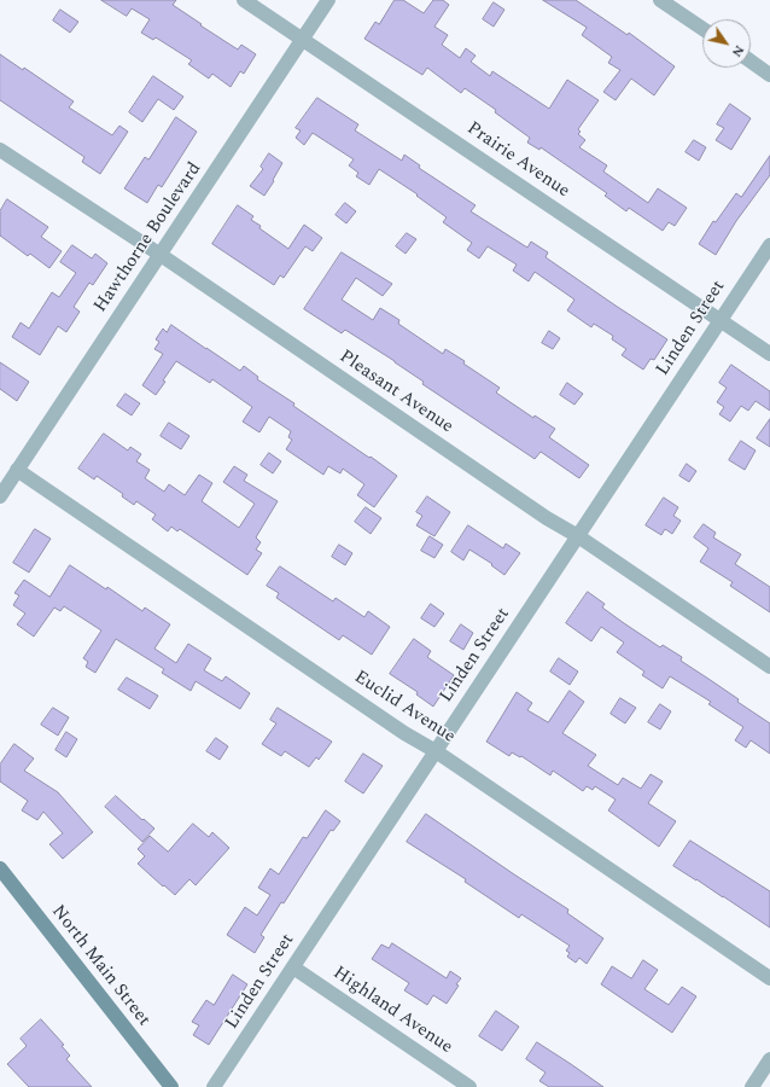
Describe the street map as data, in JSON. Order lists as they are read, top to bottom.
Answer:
{
  "streets": {
    "street": [
      "Prairie Avenue",
      "Hawthorne Boulevard",
      "Linden Street",
      "Pleasant Avenue",
      "Euclid Avenue",
      "North Main Street",
      "Highland Avenue"
    ]
  },
  "crossings": [
    ["Prairie Avenue", "Hawthorne Boulevard"],
    ["Prairie Avenue", "Linden Street"],
    ["Hawthorne Boulevard", "Pleasant Avenue"],
    ["Hawthorne Boulevard", "Euclid Avenue"],
    ["Linden Street", "Pleasant Avenue"],
    ["Linden Street", "Euclid Avenue"],
    ["Linden Street", "Highland Avenue"]
  ],
  "north": "bottom right"
}
